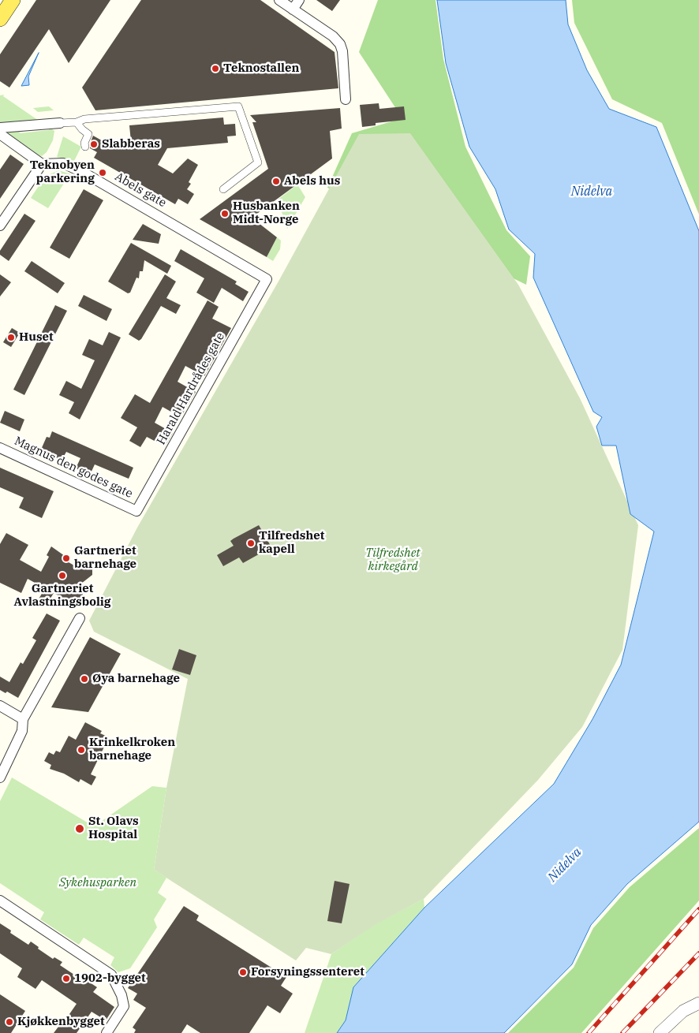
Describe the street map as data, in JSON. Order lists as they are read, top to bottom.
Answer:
{
  "streets": {
    "street": ["Abels gate", "Harald Hardrådes gate", "Magnus den godes gate"]
  },
  "crossings": [
    ["Abels gate", "Harald Hardrådes gate"],
    ["Harald Hardrådes gate", "Magnus den godes gate"]
  ],
  "water": ["Nidelva"],
  "parks": ["Tilfredshet kirkegård", "Sykehusparken"],
  "places": [
    "Teknostallen",
    "Slabberas",
    "Teknobyen parkering",
    "Abels hus",
    "Husbanken Midt-Norge",
    "Huset",
    "Tilfredshet kapell",
    "Gartneriet barnehage",
    "Gartneriet Avlastningsbolig",
    "Øya barnehage",
    "Krinkelkroken barnehage",
    "St. Olavs Hospital",
    "Forsyningssenteret",
    "1902-bygget",
    "Kjøkkenbygget"
  ]
}
